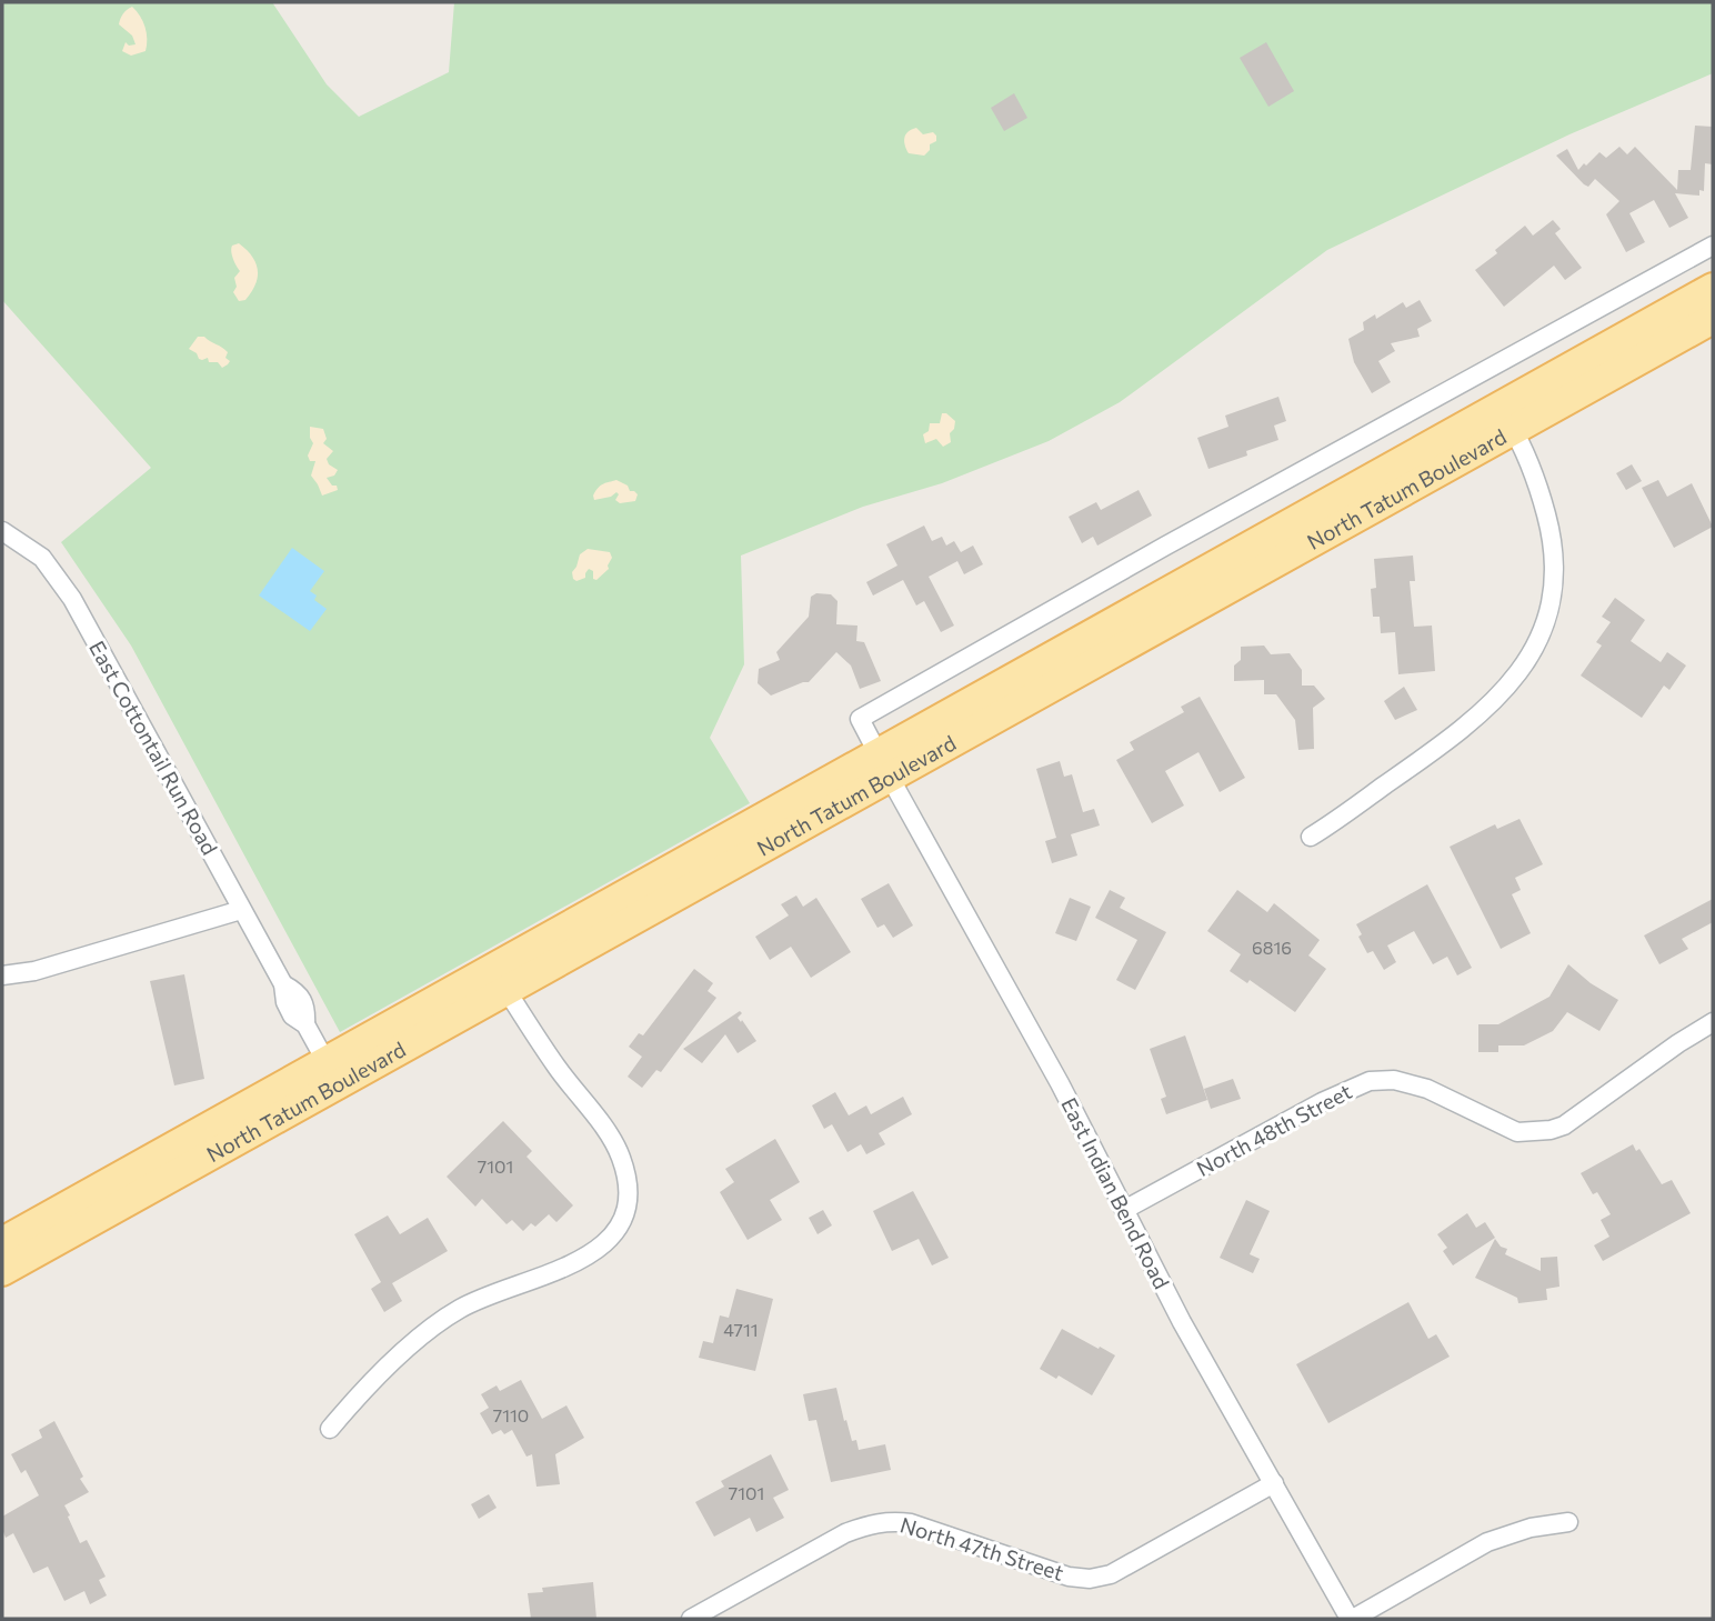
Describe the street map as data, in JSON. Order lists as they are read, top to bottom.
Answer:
{
  "streets": {
    "main road": ["North Tatum Boulevard"],
    "street": [
      "East Cottontail Run Road",
      "North 48th Street",
      "East Indian Bend Road",
      "North 47th Street"
    ]
  },
  "crossings": [
    ["North Tatum Boulevard", "East Cottontail Run Road"],
    ["North Tatum Boulevard", "East Indian Bend Road"],
    ["North 48th Street", "East Indian Bend Road"],
    ["East Indian Bend Road", "North 47th Street"]
  ],
  "house_numbers": [
    "6816",
    "7101",
    "4711",
    "7110",
    "7101"
  ]
}
